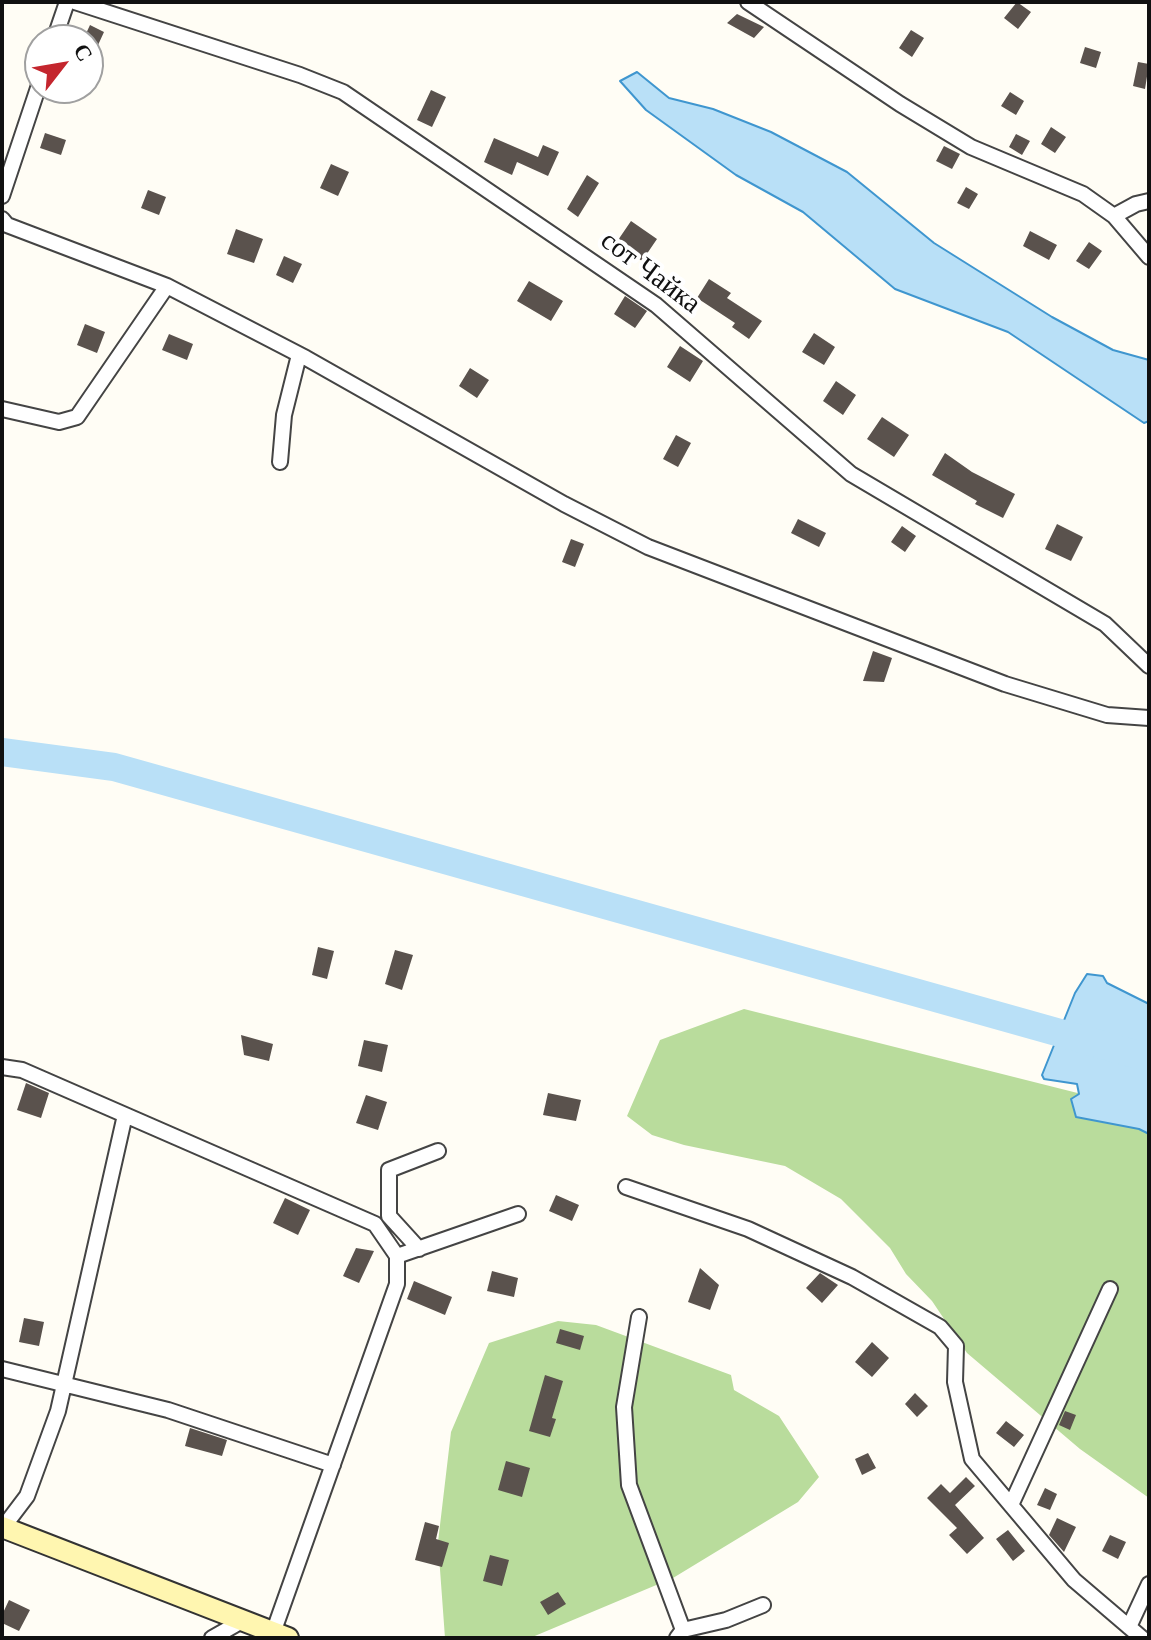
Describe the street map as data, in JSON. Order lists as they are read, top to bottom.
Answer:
{
  "streets": {
    "street": ["сот Чайка"]
  },
  "north": "top right"
}
